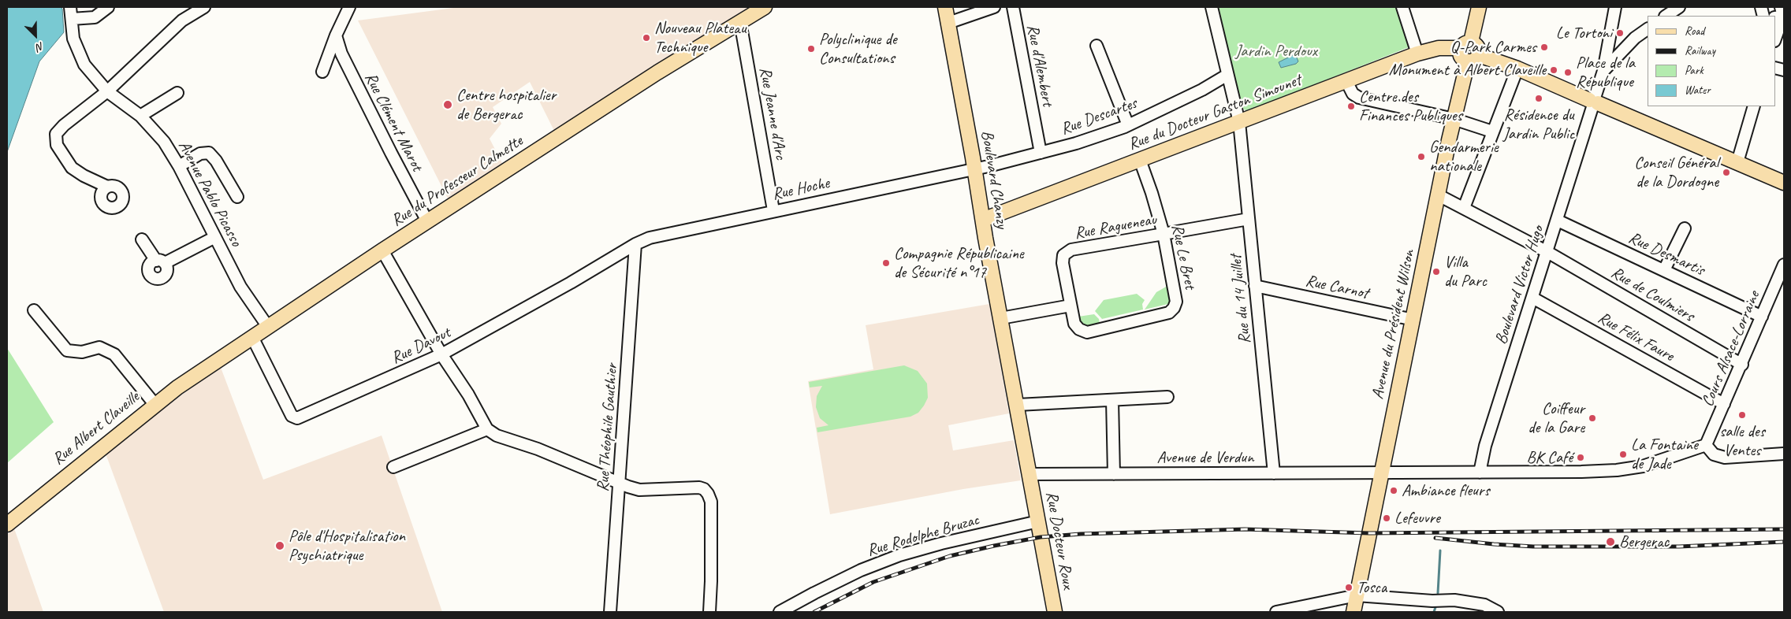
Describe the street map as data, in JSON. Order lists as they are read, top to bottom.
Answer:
{
  "streets": {
    "main road": [
      "Rue du Docteur Gaston Simounet",
      "Boulevard Chanzy",
      "Rue du Professeur Calmette",
      "Avenue du Président Wilson",
      "Rue Albert Claveille",
      "Rue Docteur Roux"
    ],
    "street": [
      "Rue d'Alembert",
      "Rue Jeanne d'Arc",
      "Rue Descartes",
      "Rue Clément Marot",
      "Rue Hoche",
      "Avenue Pablo Picasso",
      "Rue Ragueneau",
      "Rue Desmartis",
      "Rue Le Bret",
      "Boulevard Victor Hugo",
      "Rue Carnot",
      "Rue de Coulmiers",
      "Rue du 14 Juillet",
      "Rue Félix Faure",
      "Rue Davout",
      "Cours Alsace-Lorraine",
      "Rue Théophile Gauthier",
      "Avenue de Verdun",
      "Rue Rodolphe Bruzac"
    ]
  },
  "crossings": [
    ["Rue d'Alembert", "Rue Descartes"],
    ["Rue du Docteur Gaston Simounet", "Boulevard Chanzy"],
    ["Rue du Docteur Gaston Simounet", "Rue Le Bret"],
    ["Rue du Docteur Gaston Simounet", "Rue du 14 Juillet"],
    ["Rue Jeanne d'Arc", "Rue du Professeur Calmette"],
    ["Rue Jeanne d'Arc", "Rue Hoche"],
    ["Rue Descartes", "Boulevard Chanzy"],
    ["Rue Descartes", "Rue Hoche"],
    ["Rue Descartes", "Rue du 14 Juillet"],
    ["Rue Clément Marot", "Rue du Professeur Calmette"],
    ["Boulevard Chanzy", "Rue Hoche"],
    ["Boulevard Chanzy", "Avenue de Verdun"],
    ["Boulevard Chanzy", "Rue Docteur Roux"],
    ["Rue du Professeur Calmette", "Avenue Pablo Picasso"],
    ["Rue du Professeur Calmette", "Rue Davout"],
    ["Rue du Professeur Calmette", "Rue Albert Claveille"],
    ["Rue Hoche", "Rue Davout"],
    ["Rue Hoche", "Rue Théophile Gauthier"],
    ["Rue Ragueneau", "Rue Le Bret"],
    ["Rue Ragueneau", "Rue du 14 Juillet"],
    ["Rue Desmartis", "Boulevard Victor Hugo"],
    ["Rue Desmartis", "Cours Alsace-Lorraine"],
    ["Boulevard Victor Hugo", "Rue de Coulmiers"],
    ["Boulevard Victor Hugo", "Rue Félix Faure"],
    ["Boulevard Victor Hugo", "Avenue de Verdun"],
    ["Rue Carnot", "Rue du 14 Juillet"],
    ["Rue Carnot", "Avenue du Président Wilson"],
    ["Rue de Coulmiers", "Avenue du Président Wilson"],
    ["Rue de Coulmiers", "Cours Alsace-Lorraine"],
    ["Rue du 14 Juillet", "Avenue de Verdun"],
    ["Avenue du Président Wilson", "Avenue de Verdun"],
    ["Rue Félix Faure", "Cours Alsace-Lorraine"],
    ["Rue Davout", "Rue Théophile Gauthier"],
    ["Cours Alsace-Lorraine", "Avenue de Verdun"],
    ["Avenue de Verdun", "Rue Docteur Roux"],
    ["Rue Rodolphe Bruzac", "Rue Docteur Roux"]
  ],
  "parks": ["Jardin Perdoux"],
  "places": [
    "Le Tortoni",
    "Nouveau Plateau Technique",
    "Q-Park Carmes",
    "Polyclinique de Consultations",
    "Monument à Albert Claveille",
    "Place de la République",
    "Résidence du Jardin Public",
    "Centre hospitalier de Bergerac",
    "Centre des Finances Publiques",
    "Gendarmerie nationale",
    "Conseil Général de la Dordogne",
    "Compagnie Républicaine de Sécurité n°17",
    "Villa du Parc",
    "salle des Ventes",
    "Coiffeur de la Gare",
    "La Fontaine de Jade",
    "BK Café",
    "Ambiance fleurs",
    "Lefeuvre",
    "Bergerac",
    "Pôle d'Hospitalisation Psychiatrique",
    "Tosca"
  ],
  "legend": [
    "Road",
    "Railway",
    "Park",
    "Water"
  ],
  "north": "bottom right"
}
